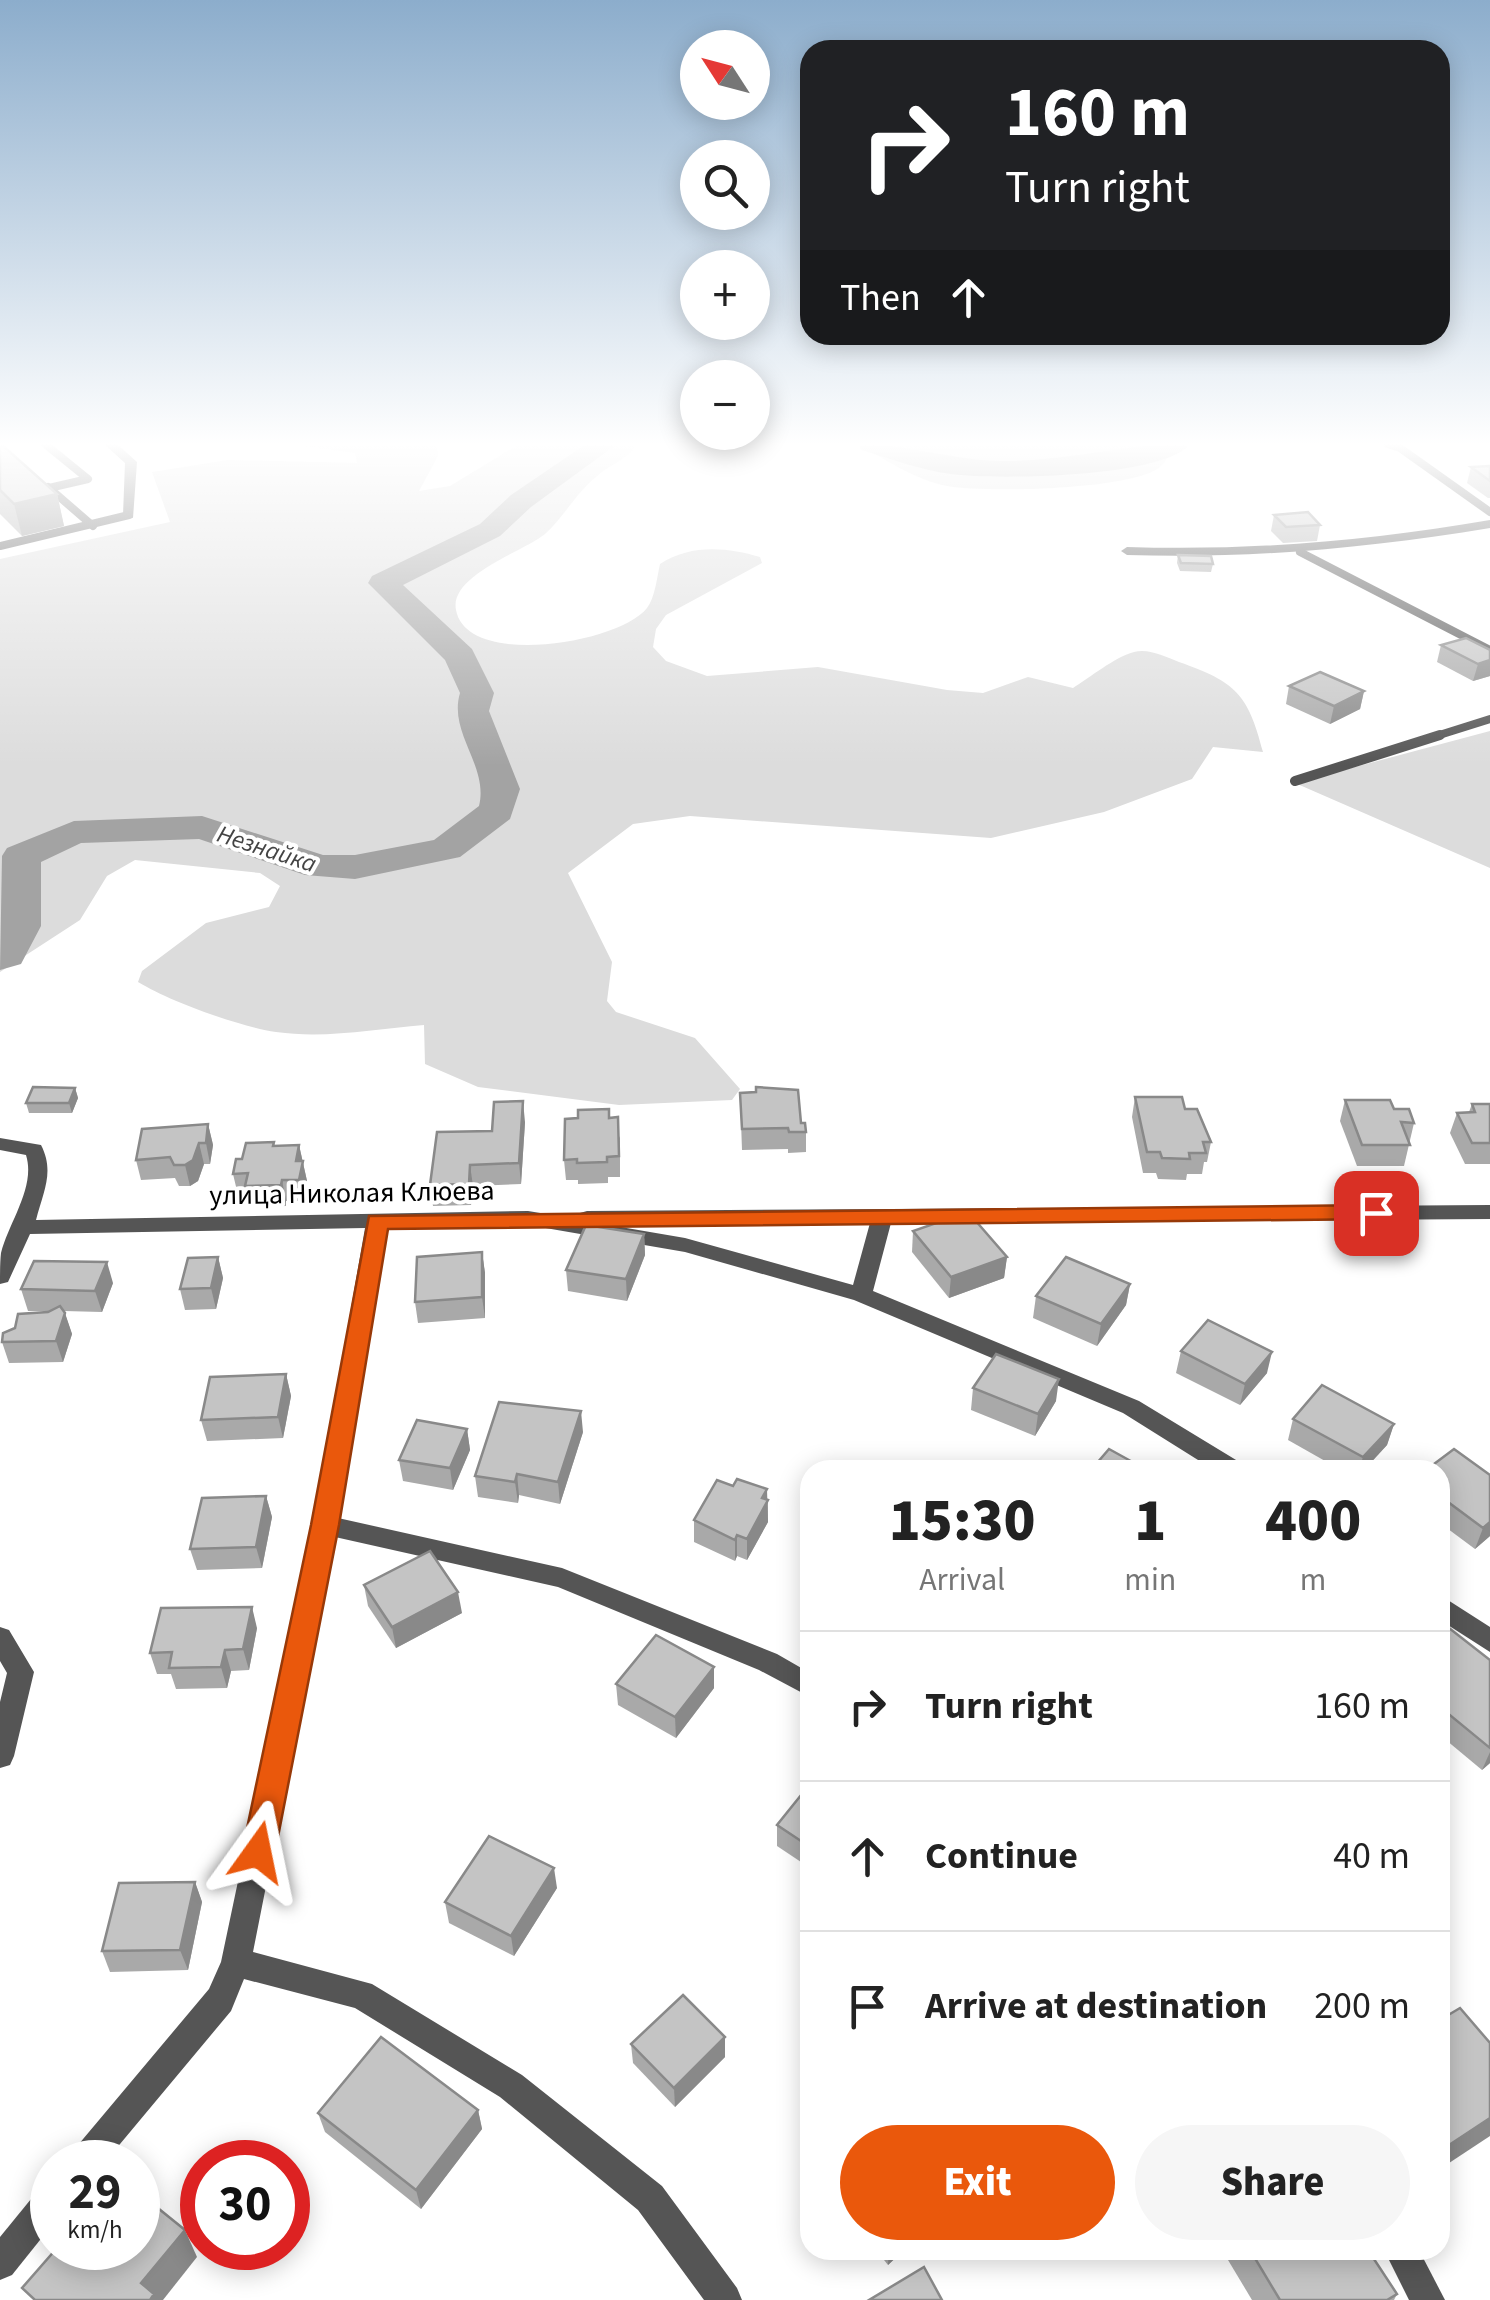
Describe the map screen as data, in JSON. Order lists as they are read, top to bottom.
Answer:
{
  "streets": {
    "street": ["улица Николая Клюева"]
  },
  "water": ["Незнайка"],
  "north": "top left",
  "page": {
    "map_buttons": ["+", "−"],
    "turn": ["160 m", "Turn right"],
    "then": "Then",
    "eta": [
      "15:30",
      "Arrival",
      "1",
      "min",
      "400",
      "m"
    ],
    "list": [
      {
        "name": "Turn right",
        "value": "160 m"
      },
      {
        "name": "Continue",
        "value": "40 m"
      },
      {
        "name": "Arrive at destination",
        "value": "200 m"
      }
    ],
    "buttons": ["Exit", "Share"],
    "speed": "29 km/h",
    "limit": "30"
  }
}
